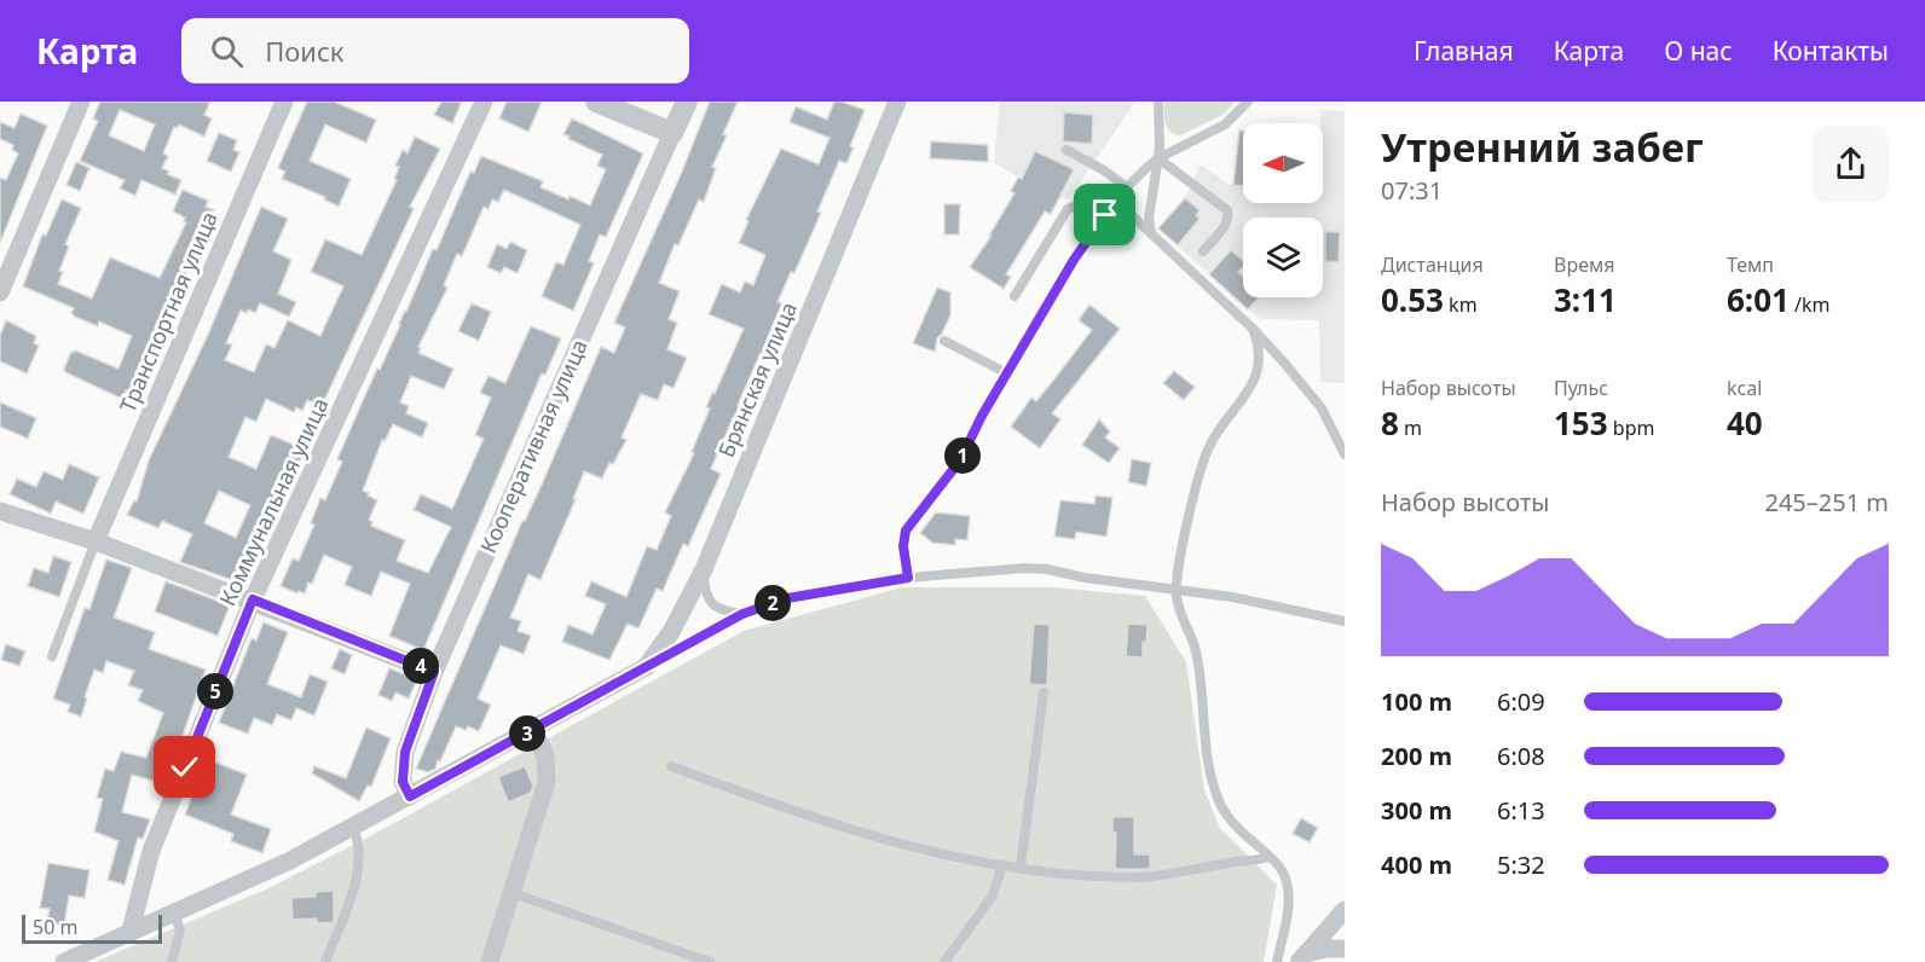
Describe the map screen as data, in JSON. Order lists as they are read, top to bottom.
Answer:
{
  "streets": {
    "street": [
      "Транспортная улица",
      "Брянская улица",
      "Кооперативная улица",
      "Коммунальная улица"
    ]
  },
  "scale_bar": "50 m",
  "north": "left",
  "page": {
    "header": "Карта",
    "search": "Поиск",
    "nav": [
      "Главная",
      "Карта",
      "О нас",
      "Контакты"
    ],
    "heading": ["Утренний забег", "07:31"],
    "stats": [
      ["Дистанция", "0.53 km"],
      ["Время", "3:11"],
      ["Темп", "6:01 /km"],
      ["Набор высоты", "8 m"],
      ["Пульс", "153 bpm"],
      ["kcal", "40"]
    ],
    "pins": [
      "1",
      "2",
      "4",
      "5",
      "3"
    ],
    "chart": ["Набор высоты", "245–251 m"],
    "list": [
      {
        "name": "100 m",
        "note": "6:09"
      },
      {
        "name": "200 m",
        "note": "6:08"
      },
      {
        "name": "300 m",
        "note": "6:13"
      },
      {
        "name": "400 m",
        "note": "5:32"
      }
    ],
    "scale": "50 m"
  }
}
